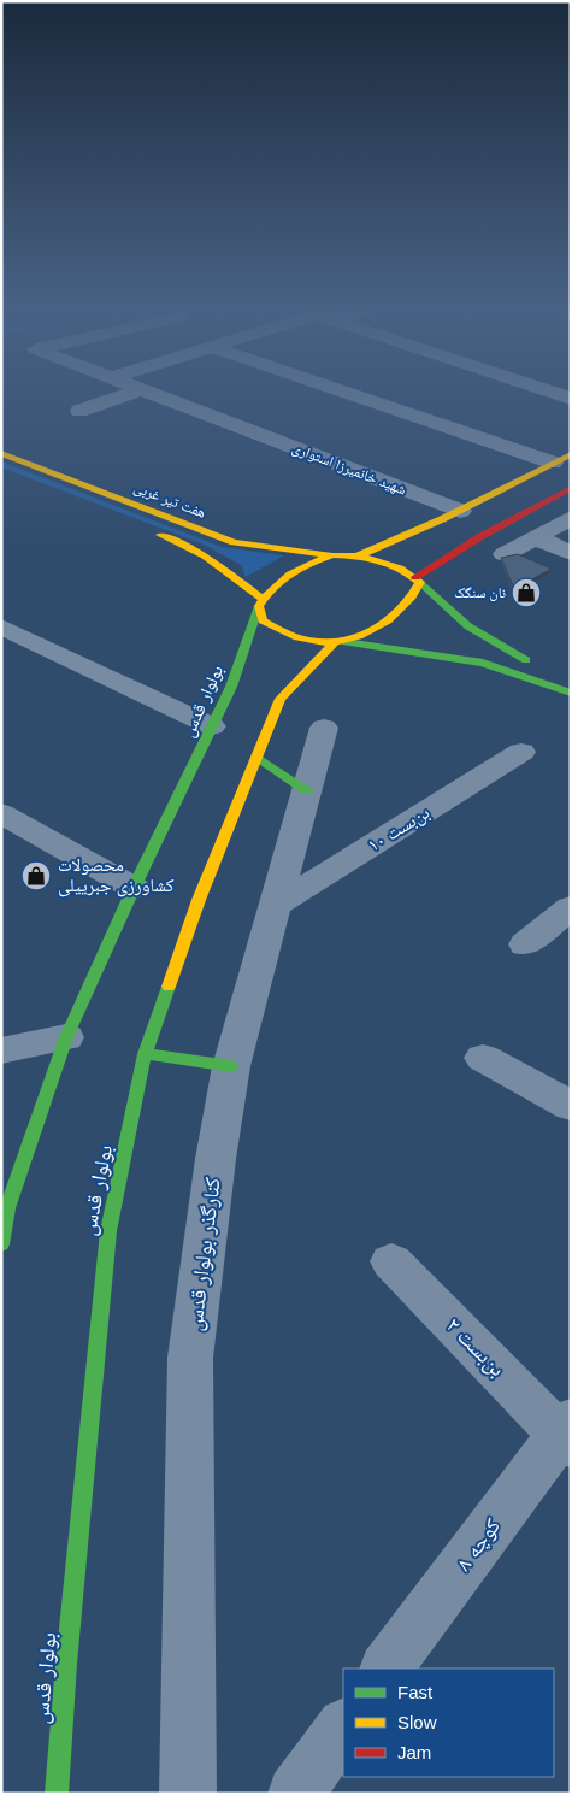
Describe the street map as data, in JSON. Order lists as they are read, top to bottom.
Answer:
{
  "streets": {
    "main road": ["هفت تیر غربی", "بولوار قدس"],
    "street": [
      "شهید خانمیرزا استواری",
      "بن‌بست ۱۰",
      "کنارگذر بولوار قدس",
      "بن‌بست ۲",
      "کوچه ۸"
    ]
  },
  "crossings": [
    ["بن‌بست ۱۰", "کنارگذر بولوار قدس"],
    ["بن‌بست ۲", "کوچه ۸"]
  ],
  "places": {
    "shop": ["نان سنگک", "محصولات کشاورزی جبرییلی"]
  },
  "legend": ["Fast", "Slow", "Jam"]
}
